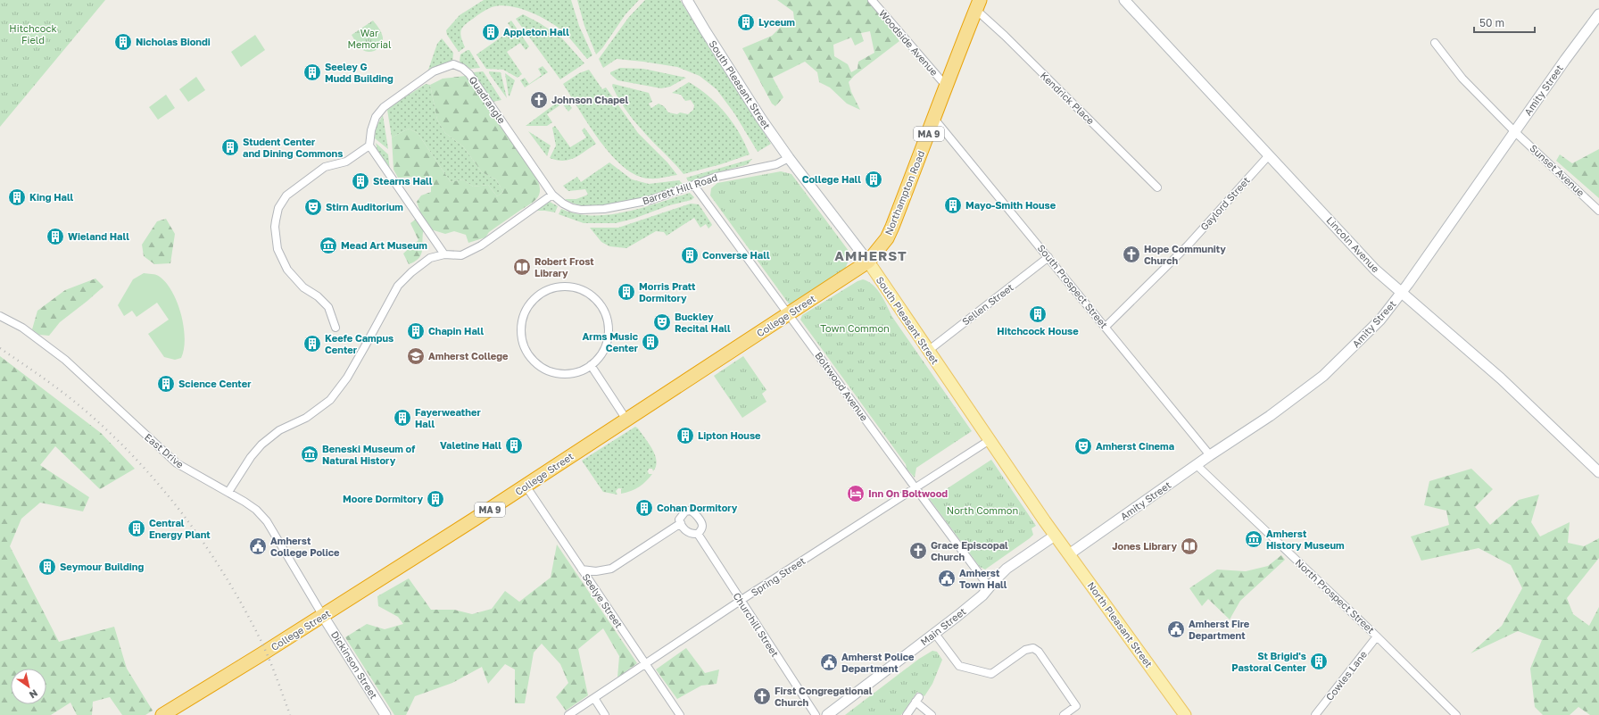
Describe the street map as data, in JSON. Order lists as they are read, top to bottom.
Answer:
{
  "streets": {
    "highway": ["MA 9", "Northampton Road", "College Street"],
    "main road": [
      "South Pleasant Street",
      "Amity Street",
      "Lincoln Avenue",
      "North Pleasant Street",
      "Main Street",
      "Dickinson Street"
    ],
    "street": [
      "Woodside Avenue",
      "Kendrick Place",
      "Quadrangle",
      "Sunset Avenue",
      "Barrett Hill Road",
      "Gaylord Street",
      "South Prospect Street",
      "Sellen Street",
      "Boltwood Avenue",
      "East Drive",
      "Spring Street",
      "North Prospect Street",
      "Seelye Street",
      "Churchill Street",
      "Cowles Lane"
    ]
  },
  "crossings": [
    ["Woodside Avenue", "Northampton Road"],
    ["South Pleasant Street", "Barrett Hill Road"],
    ["South Pleasant Street", "Northampton Road"],
    ["South Pleasant Street", "Sellen Street"],
    ["South Pleasant Street", "College Street"],
    ["South Pleasant Street", "Spring Street"],
    ["South Pleasant Street", "North Pleasant Street"],
    ["South Pleasant Street", "Main Street"],
    ["Amity Street", "Sunset Avenue"],
    ["Amity Street", "Lincoln Avenue"],
    ["Amity Street", "South Prospect Street"],
    ["Amity Street", "North Prospect Street"],
    ["Amity Street", "North Pleasant Street"],
    ["Kendrick Place", "Northampton Road"],
    ["Quadrangle", "Barrett Hill Road"],
    ["Barrett Hill Road", "Boltwood Avenue"],
    ["Northampton Road", "South Prospect Street"],
    ["Northampton Road", "College Street"],
    ["Gaylord Street", "Lincoln Avenue"],
    ["Gaylord Street", "South Prospect Street"],
    ["South Prospect Street", "Sellen Street"],
    ["College Street", "Boltwood Avenue"],
    ["College Street", "East Drive"],
    ["College Street", "Seelye Street"],
    ["College Street", "Dickinson Street"],
    ["Boltwood Avenue", "Spring Street"],
    ["Boltwood Avenue", "Main Street"],
    ["East Drive", "Dickinson Street"],
    ["Spring Street", "Seelye Street"],
    ["Spring Street", "Churchill Street"],
    ["North Prospect Street", "Cowles Lane"],
    ["North Pleasant Street", "Main Street"]
  ],
  "districts": ["AMHERST"],
  "parks": [
    "Hitchcock Field",
    "War Memorial",
    "Town Common",
    "North Common"
  ],
  "places": {
    "building": [
      "Lyceum",
      "Appleton Hall",
      "Nicholas Biondi",
      "Seeley G Mudd Building",
      "Student Center and Dining Commons",
      "College Hall",
      "Stearns Hall",
      "King Hall",
      "Mayo-Smith House",
      "Wieland Hall",
      "Converse Hall",
      "Morris Pratt Dormitory",
      "Hitchcock House",
      "Chapin Hall",
      "Arms Music Center",
      "Keefe Campus Center",
      "Science Center",
      "Fayerweather Hall",
      "Lipton House",
      "Valetine Hall",
      "Moore Dormitory",
      "Cohan Dormitory",
      "Central Energy Plant",
      "Seymour Building",
      "St Brigid's Pastoral Center"
    ],
    "church": [
      "Johnson Chapel",
      "Hope Community Church",
      "Grace Episcopal Church",
      "First Congregational Church"
    ],
    "theatre": ["Stirn Auditorium", "Buckley Recital Hall", "Amherst Cinema"],
    "museum": ["Mead Art Museum", "Beneski Museum of Natural History", "Amherst History Museum"],
    "library": ["Robert Frost Library", "Jones Library"],
    "school or university": ["Amherst College"],
    "hotel": ["Inn On Boltwood"],
    "public building": [
      "Amherst College Police",
      "Amherst Town Hall",
      "Amherst Fire Department",
      "Amherst Police Department"
    ]
  },
  "scale_bar": "50 m",
  "north": "bottom right"
}
